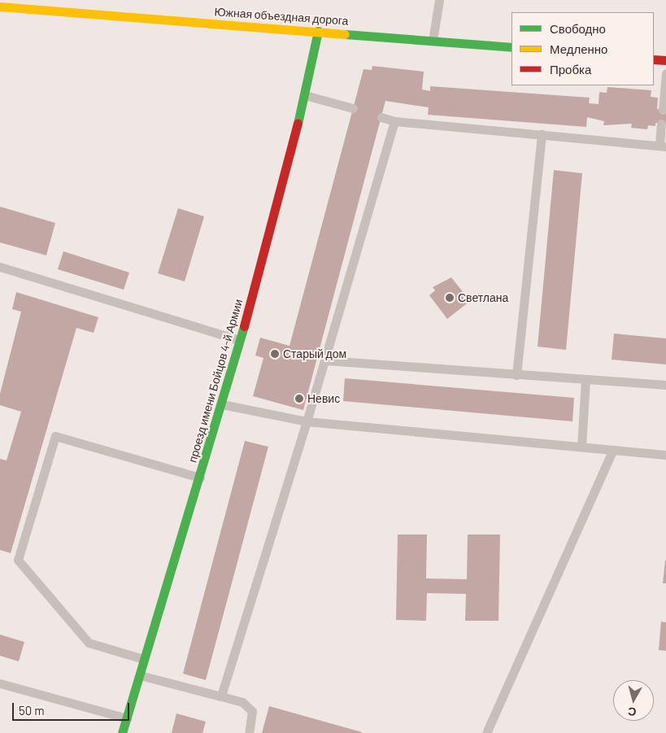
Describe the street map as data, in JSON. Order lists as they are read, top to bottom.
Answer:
{
  "streets": {
    "street": ["Южная объездная дорога", "проезд имени Бойцов 4-й Армии"]
  },
  "crossings": [
    ["Южная объездная дорога", "проезд имени Бойцов 4-й Армии"]
  ],
  "places": ["Светлана", "Старый дом", "Невис"],
  "legend": ["Свободно", "Медленно", "Пробка"],
  "scale_bar": "50 m",
  "north": "bottom"
}
